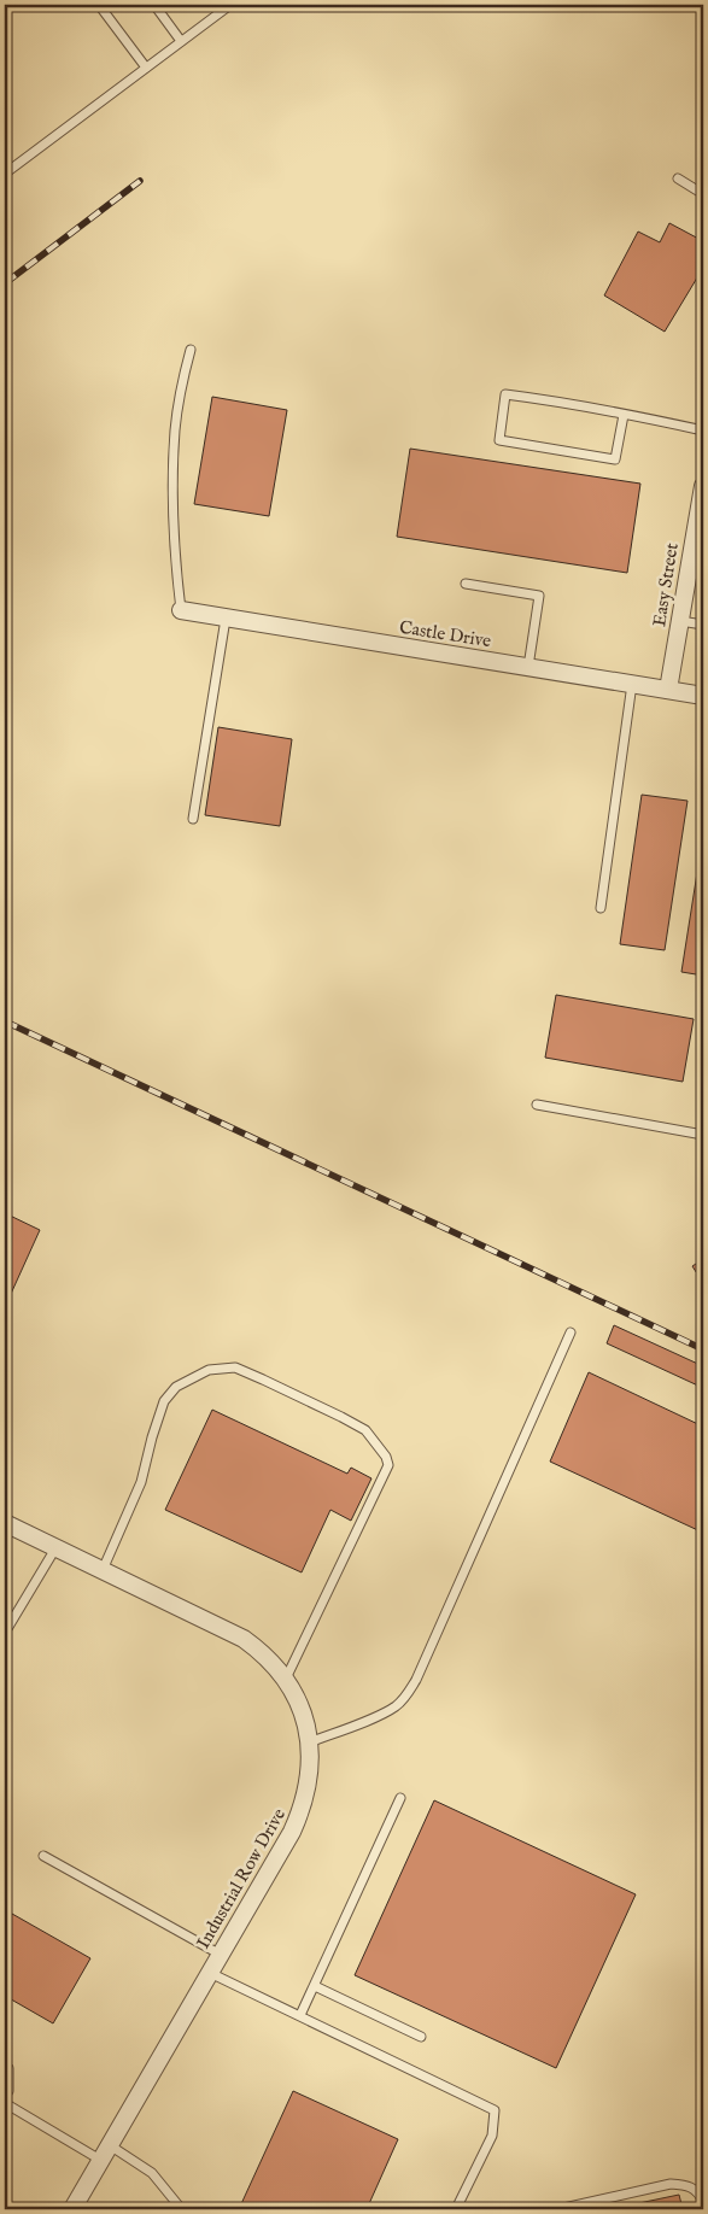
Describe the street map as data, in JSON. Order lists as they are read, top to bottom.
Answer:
{
  "streets": {
    "street": ["Easy Street", "Castle Drive", "Industrial Row Drive"]
  },
  "crossings": [
    ["Easy Street", "Castle Drive"]
  ]
}
